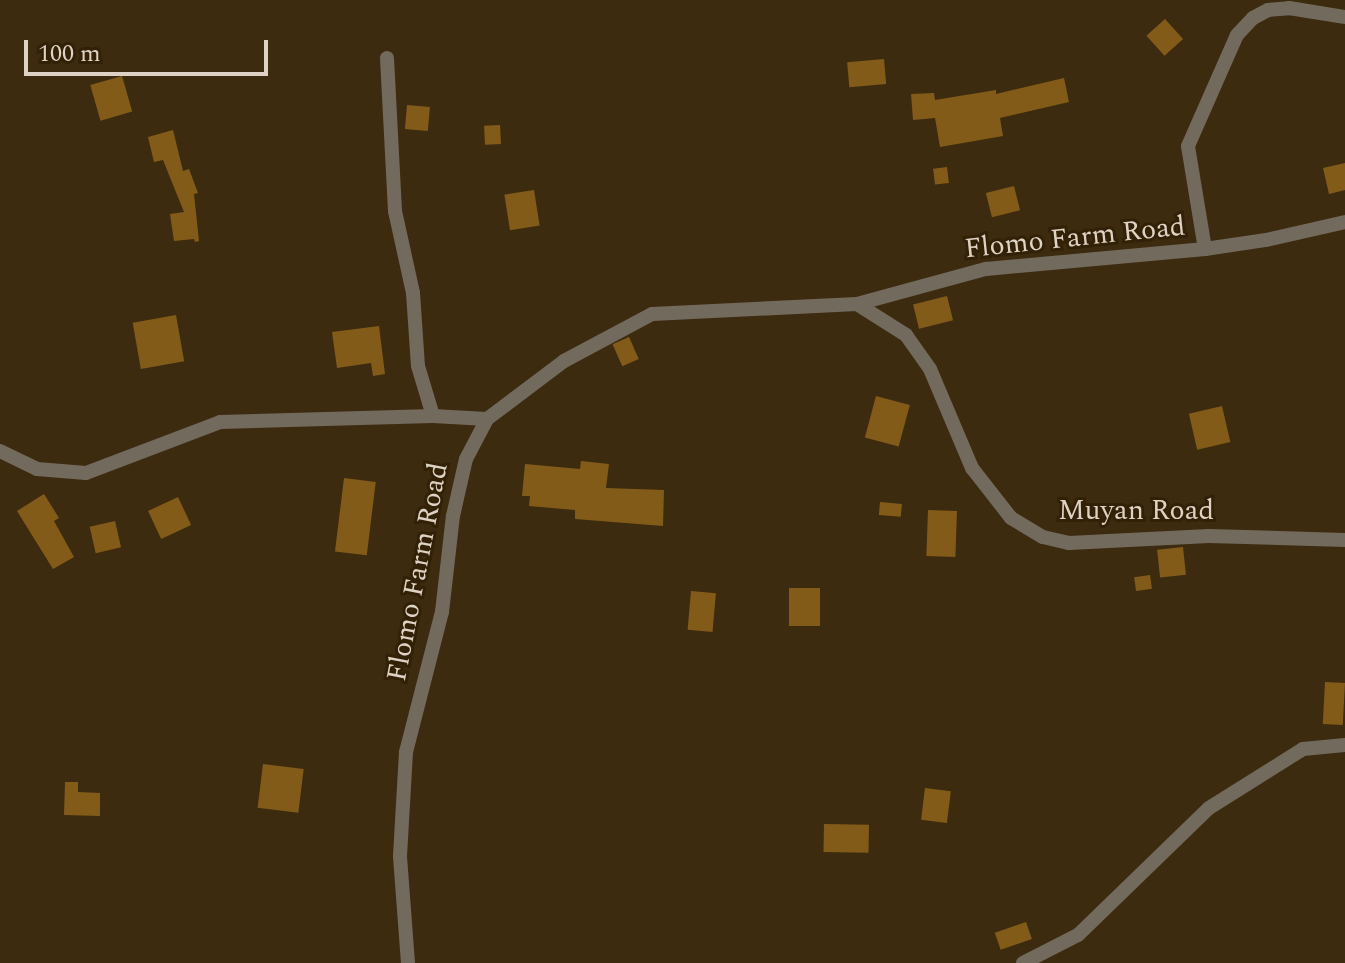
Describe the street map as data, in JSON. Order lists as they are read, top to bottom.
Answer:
{
  "streets": {
    "street": ["Flomo Farm Road", "Muyan Road"]
  },
  "crossings": [
    ["Flomo Farm Road", "Muyan Road"]
  ],
  "scale_bar": "100 m"
}
